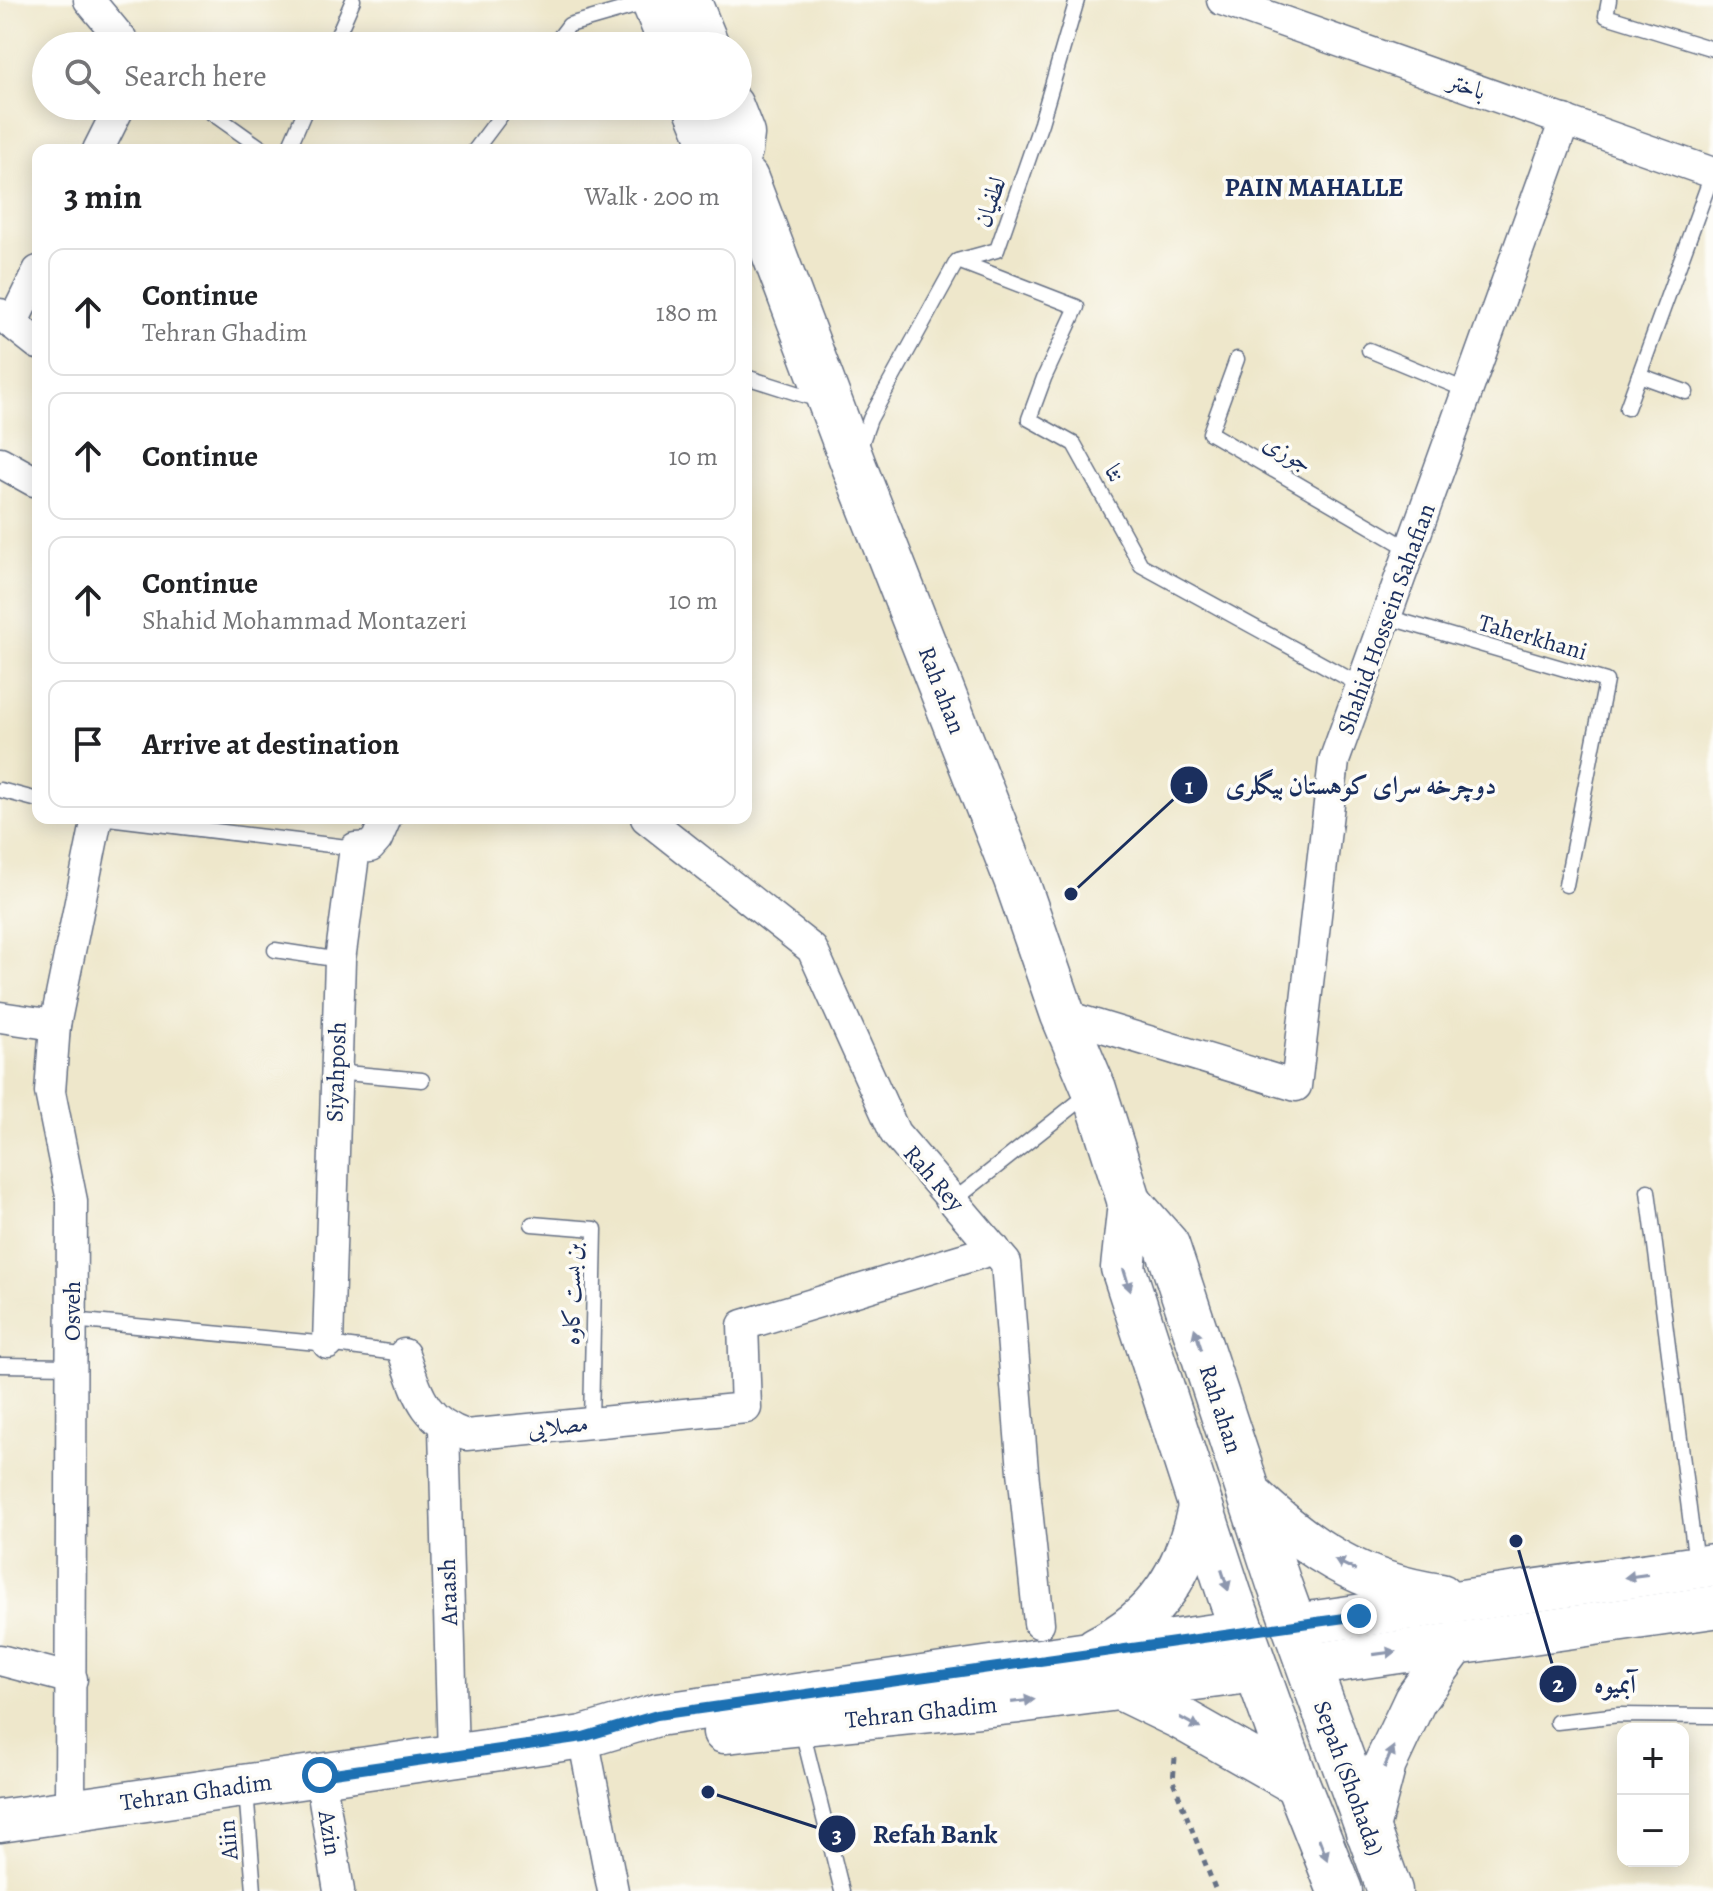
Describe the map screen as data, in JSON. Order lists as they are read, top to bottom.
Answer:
{
  "streets": {
    "main road": ["Rah ahan", "Tehran Ghadim", "Sepah (Shohada)"],
    "street": [
      "باختر",
      "Shahid Hossein Sahafian",
      "Siyahposh",
      "Rah Rey",
      "Osveh",
      "مصلایی",
      "Araash",
      "Azin"
    ],
    "lane": [
      "لطفیان",
      "جوزی",
      "نثا",
      "Taherkhani",
      "بن بست کاوه",
      "Aiin"
    ]
  },
  "crossings": [
    ["باختر", "Shahid Hossein Sahafian"],
    ["لطفیان", "نثا"],
    ["جوزی", "Shahid Hossein Sahafian"],
    ["نثا", "Shahid Hossein Sahafian"],
    ["Shahid Hossein Sahafian", "Taherkhani"],
    ["Shahid Hossein Sahafian", "Rah ahan"],
    ["Rah ahan", "Tehran Ghadim"],
    ["Rah ahan", "Sepah (Shohada)"],
    ["Rah Rey", "مصلایی"],
    ["بن بست کاوه", "مصلایی"],
    ["Osveh", "Tehran Ghadim"],
    ["مصلایی", "Araash"],
    ["Araash", "Tehran Ghadim"],
    ["Tehran Ghadim", "Sepah (Shohada)"],
    ["Tehran Ghadim", "Azin"],
    ["Tehran Ghadim", "Aiin"]
  ],
  "districts": ["PAIN MAHALLE"],
  "places": ["دوچرخه سرای کوهستان بیگلری", "آبمیوه", "Refah Bank"],
  "page": {
    "search": "Search here",
    "heading": ["3 min", "Walk · 200 m"],
    "list": [
      ["Continue", "Tehran Ghadim", "180 m"],
      ["Continue", "10 m"],
      ["Continue", "Shahid Mohammad Montazeri", "10 m"],
      "Arrive at destination"
    ],
    "map_buttons": ["+", "−"]
  }
}
